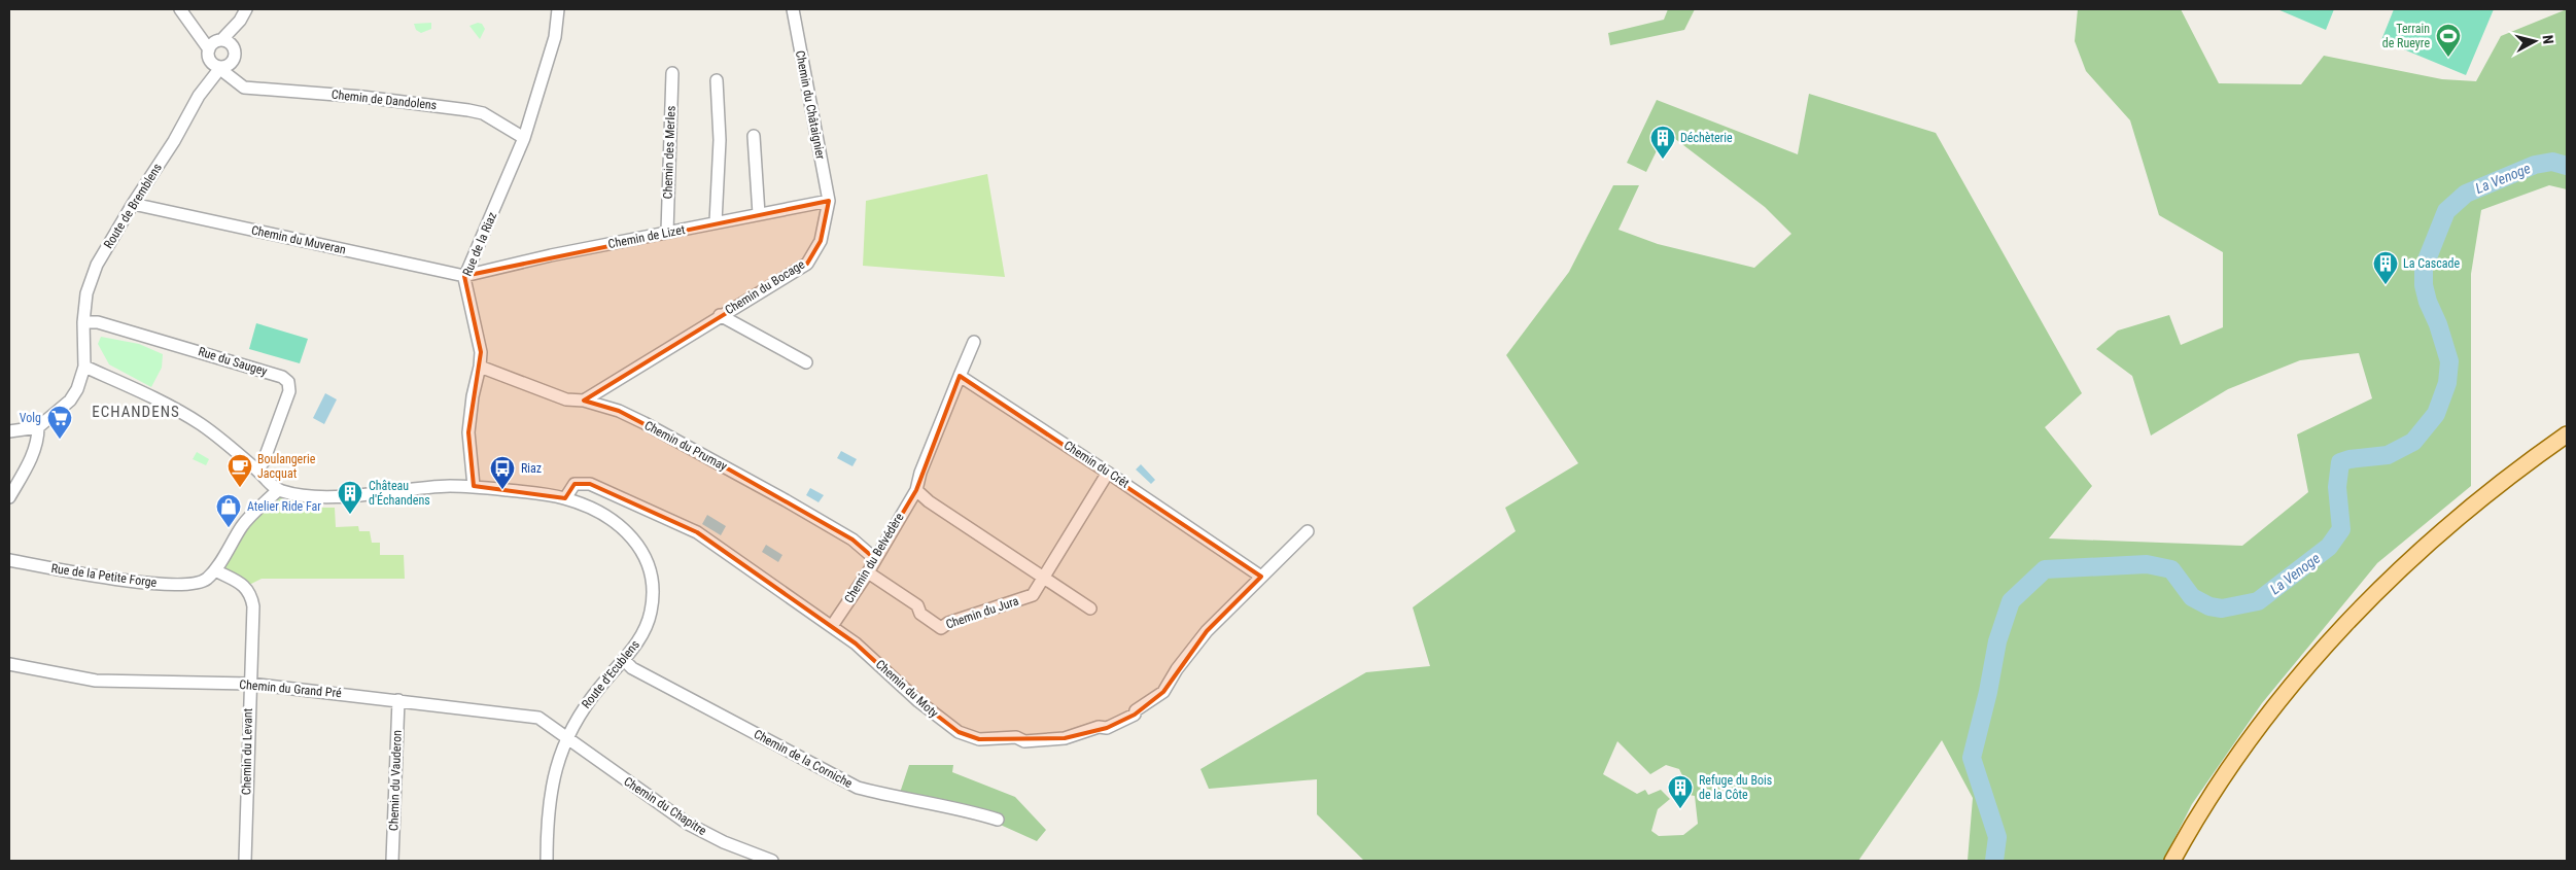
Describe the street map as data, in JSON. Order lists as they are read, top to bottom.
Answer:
{
  "streets": {
    "street": [
      "Chemin de Dandolens",
      "Chemin du Châtaignier",
      "Chemin des Merles",
      "Route de Bremblens",
      "Chemin de Lizet",
      "Chemin du Muveran",
      "Rue de la Riaz",
      "Chemin du Bocage",
      "Rue du Saugey",
      "Chemin du Prumay",
      "Chemin du Crêt",
      "Chemin du Belvédère",
      "Rue de la Petite Forge",
      "Chemin du Jura",
      "Route d'Ecublens",
      "Chemin du Grand Pré",
      "Chemin du Moty",
      "Chemin du Levant",
      "Chemin de la Corniche",
      "Chemin du Vauderon",
      "Chemin du Chapitre"
    ]
  },
  "crossings": [
    ["Chemin de Dandolens", "Route de Bremblens"],
    ["Chemin de Dandolens", "Rue de la Riaz"],
    ["Chemin du Châtaignier", "Chemin de Lizet"],
    ["Chemin du Châtaignier", "Chemin du Bocage"],
    ["Chemin des Merles", "Chemin de Lizet"],
    ["Route de Bremblens", "Chemin du Muveran"],
    ["Route de Bremblens", "Rue du Saugey"],
    ["Chemin de Lizet", "Chemin du Muveran"],
    ["Chemin de Lizet", "Rue de la Riaz"],
    ["Chemin de Lizet", "Chemin du Bocage"],
    ["Chemin du Muveran", "Rue de la Riaz"],
    ["Rue de la Riaz", "Chemin du Prumay"],
    ["Rue de la Riaz", "Route d'Ecublens"],
    ["Chemin du Bocage", "Chemin du Prumay"],
    ["Chemin du Prumay", "Chemin du Belvédère"],
    ["Chemin du Crêt", "Chemin du Belvédère"],
    ["Chemin du Crêt", "Chemin du Jura"],
    ["Chemin du Crêt", "Chemin du Moty"],
    ["Chemin du Belvédère", "Chemin du Jura"],
    ["Chemin du Belvédère", "Chemin du Moty"],
    ["Rue de la Petite Forge", "Route d'Ecublens"],
    ["Rue de la Petite Forge", "Chemin du Levant"],
    ["Route d'Ecublens", "Chemin du Grand Pré"],
    ["Route d'Ecublens", "Chemin du Moty"],
    ["Route d'Ecublens", "Chemin de la Corniche"],
    ["Route d'Ecublens", "Chemin du Chapitre"],
    ["Chemin du Grand Pré", "Chemin du Levant"],
    ["Chemin du Grand Pré", "Chemin du Vauderon"],
    ["Chemin du Grand Pré", "Chemin du Chapitre"]
  ],
  "districts": ["ECHANDENS"],
  "water": ["La Venoge"],
  "places": {
    "sports": ["Terrain de Rueyre"],
    "building": [
      "Déchèterie",
      "La Cascade",
      "Château d'Échandens",
      "Refuge du Bois de la Côte"
    ],
    "supermarket": ["Volg"],
    "cafe": ["Boulangerie Jacquat"],
    "bus stop": ["Riaz"],
    "shop": ["Atelier Ride Far"]
  },
  "north": "right"
}
